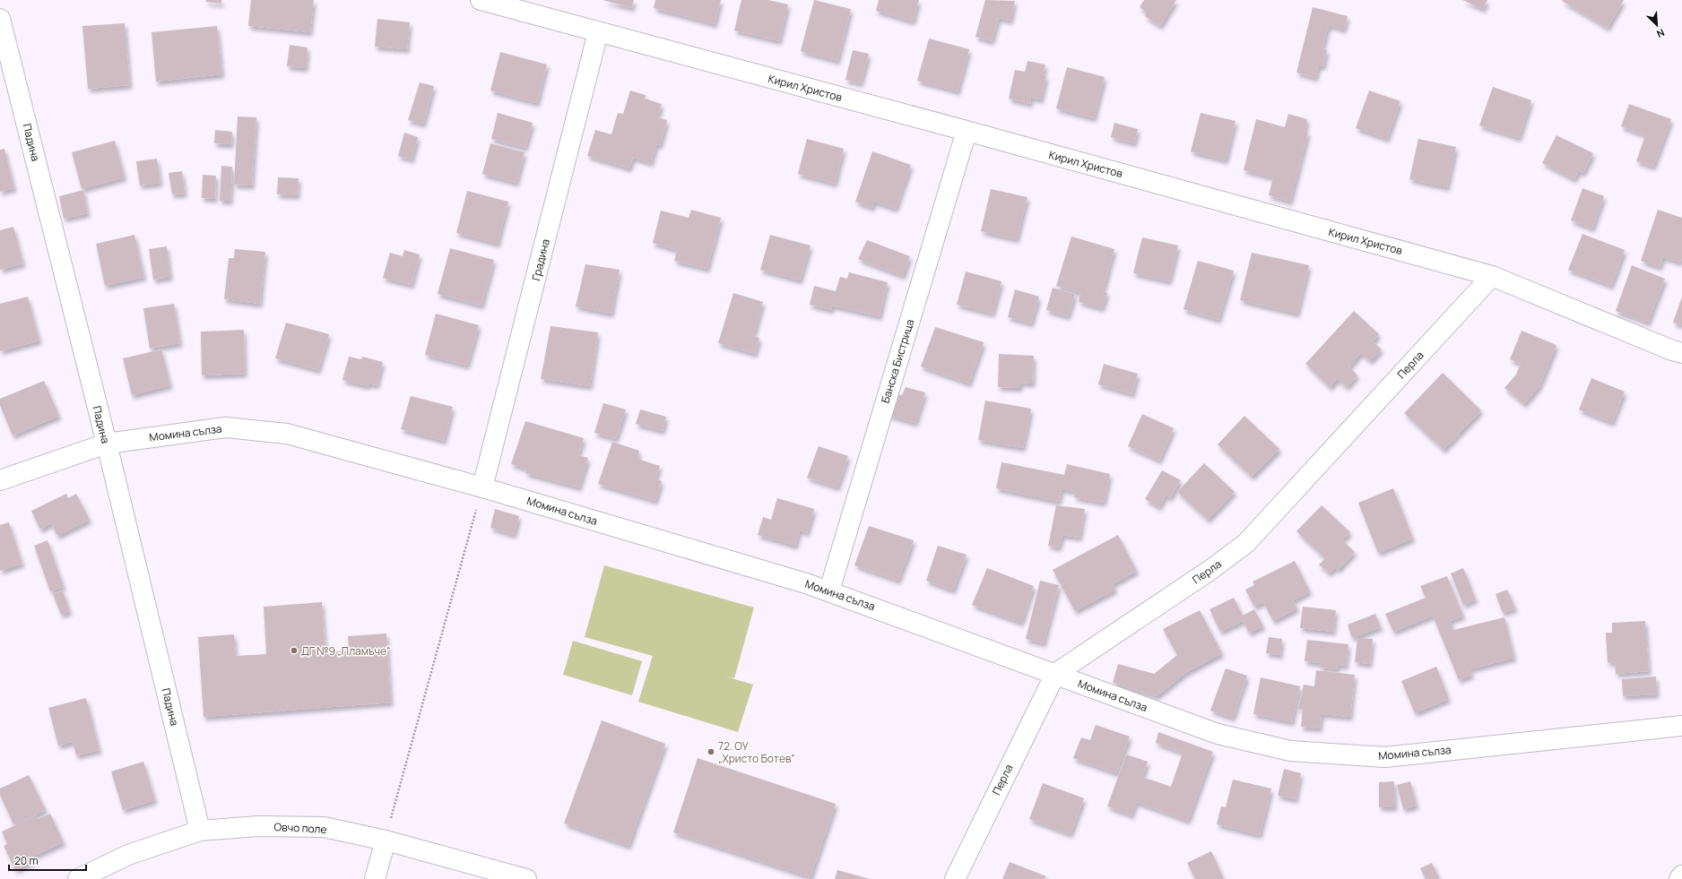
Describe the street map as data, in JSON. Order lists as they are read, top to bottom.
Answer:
{
  "streets": {
    "street": [
      "Кирил Христов",
      "Падина",
      "Градина",
      "Банска Бистрица",
      "Перла",
      "Момина сълза",
      "Овчо поле"
    ]
  },
  "crossings": [
    ["Кирил Христов", "Градина"],
    ["Кирил Христов", "Банска Бистрица"],
    ["Кирил Христов", "Перла"],
    ["Падина", "Момина сълза"],
    ["Падина", "Овчо поле"],
    ["Градина", "Момина сълза"],
    ["Банска Бистрица", "Момина сълза"],
    ["Перла", "Момина сълза"]
  ],
  "places": ["ДГ №9 „Пламъче“", "72. ОУ „Христо Ботев“"],
  "scale_bar": "20 m",
  "north": "bottom right"
}
